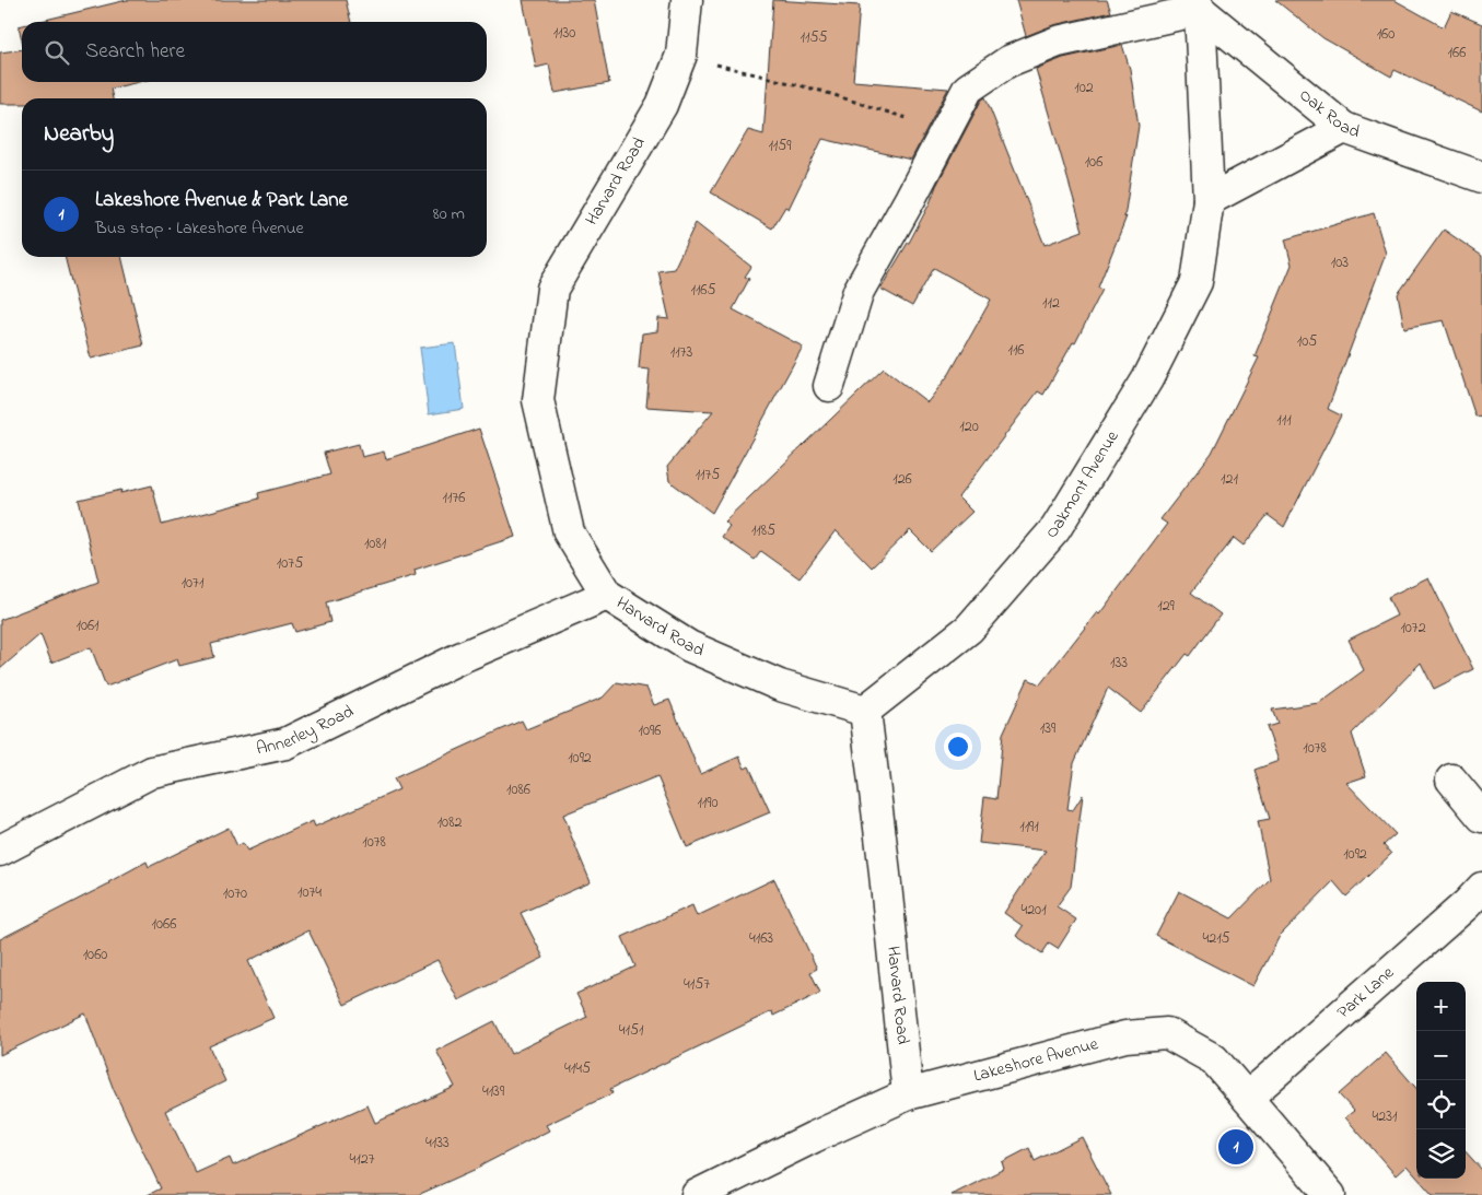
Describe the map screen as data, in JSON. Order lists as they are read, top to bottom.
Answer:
{
  "streets": {
    "street": [
      "Oak Road",
      "Harvard Road",
      "Oakmont Avenue",
      "Annerley Road",
      "Park Lane",
      "Lakeshore Avenue"
    ]
  },
  "crossings": [
    ["Oak Road", "Oakmont Avenue"],
    ["Harvard Road", "Oakmont Avenue"],
    ["Harvard Road", "Annerley Road"],
    ["Harvard Road", "Lakeshore Avenue"],
    ["Park Lane", "Lakeshore Avenue"]
  ],
  "house_numbers": [
    "1130",
    "160",
    "1155",
    "166",
    "102",
    "1159",
    "106",
    "103",
    "1165",
    "112",
    "105",
    "116",
    "1173",
    "111",
    "120",
    "1175",
    "126",
    "121",
    "1176",
    "1185",
    "1081",
    "1075",
    "1071",
    "129",
    "1061",
    "1072",
    "133",
    "139",
    "1096",
    "1078",
    "1092",
    "1086",
    "1190",
    "1082",
    "1191",
    "1078",
    "1092",
    "1074",
    "1070",
    "4201",
    "1066",
    "4163",
    "4215",
    "1060",
    "4157",
    "4151",
    "4145",
    "4139",
    "4231",
    "4133",
    "4127"
  ],
  "page": {
    "search": "Search here",
    "heading": "Nearby",
    "list": [
      {
        "mark": "1",
        "name": "Lakeshore Avenue & Park Lane",
        "note": "Bus stop · Lakeshore Avenue",
        "value": "80 m"
      }
    ],
    "map_buttons": ["+", "−"],
    "pins": "1"
  }
}
